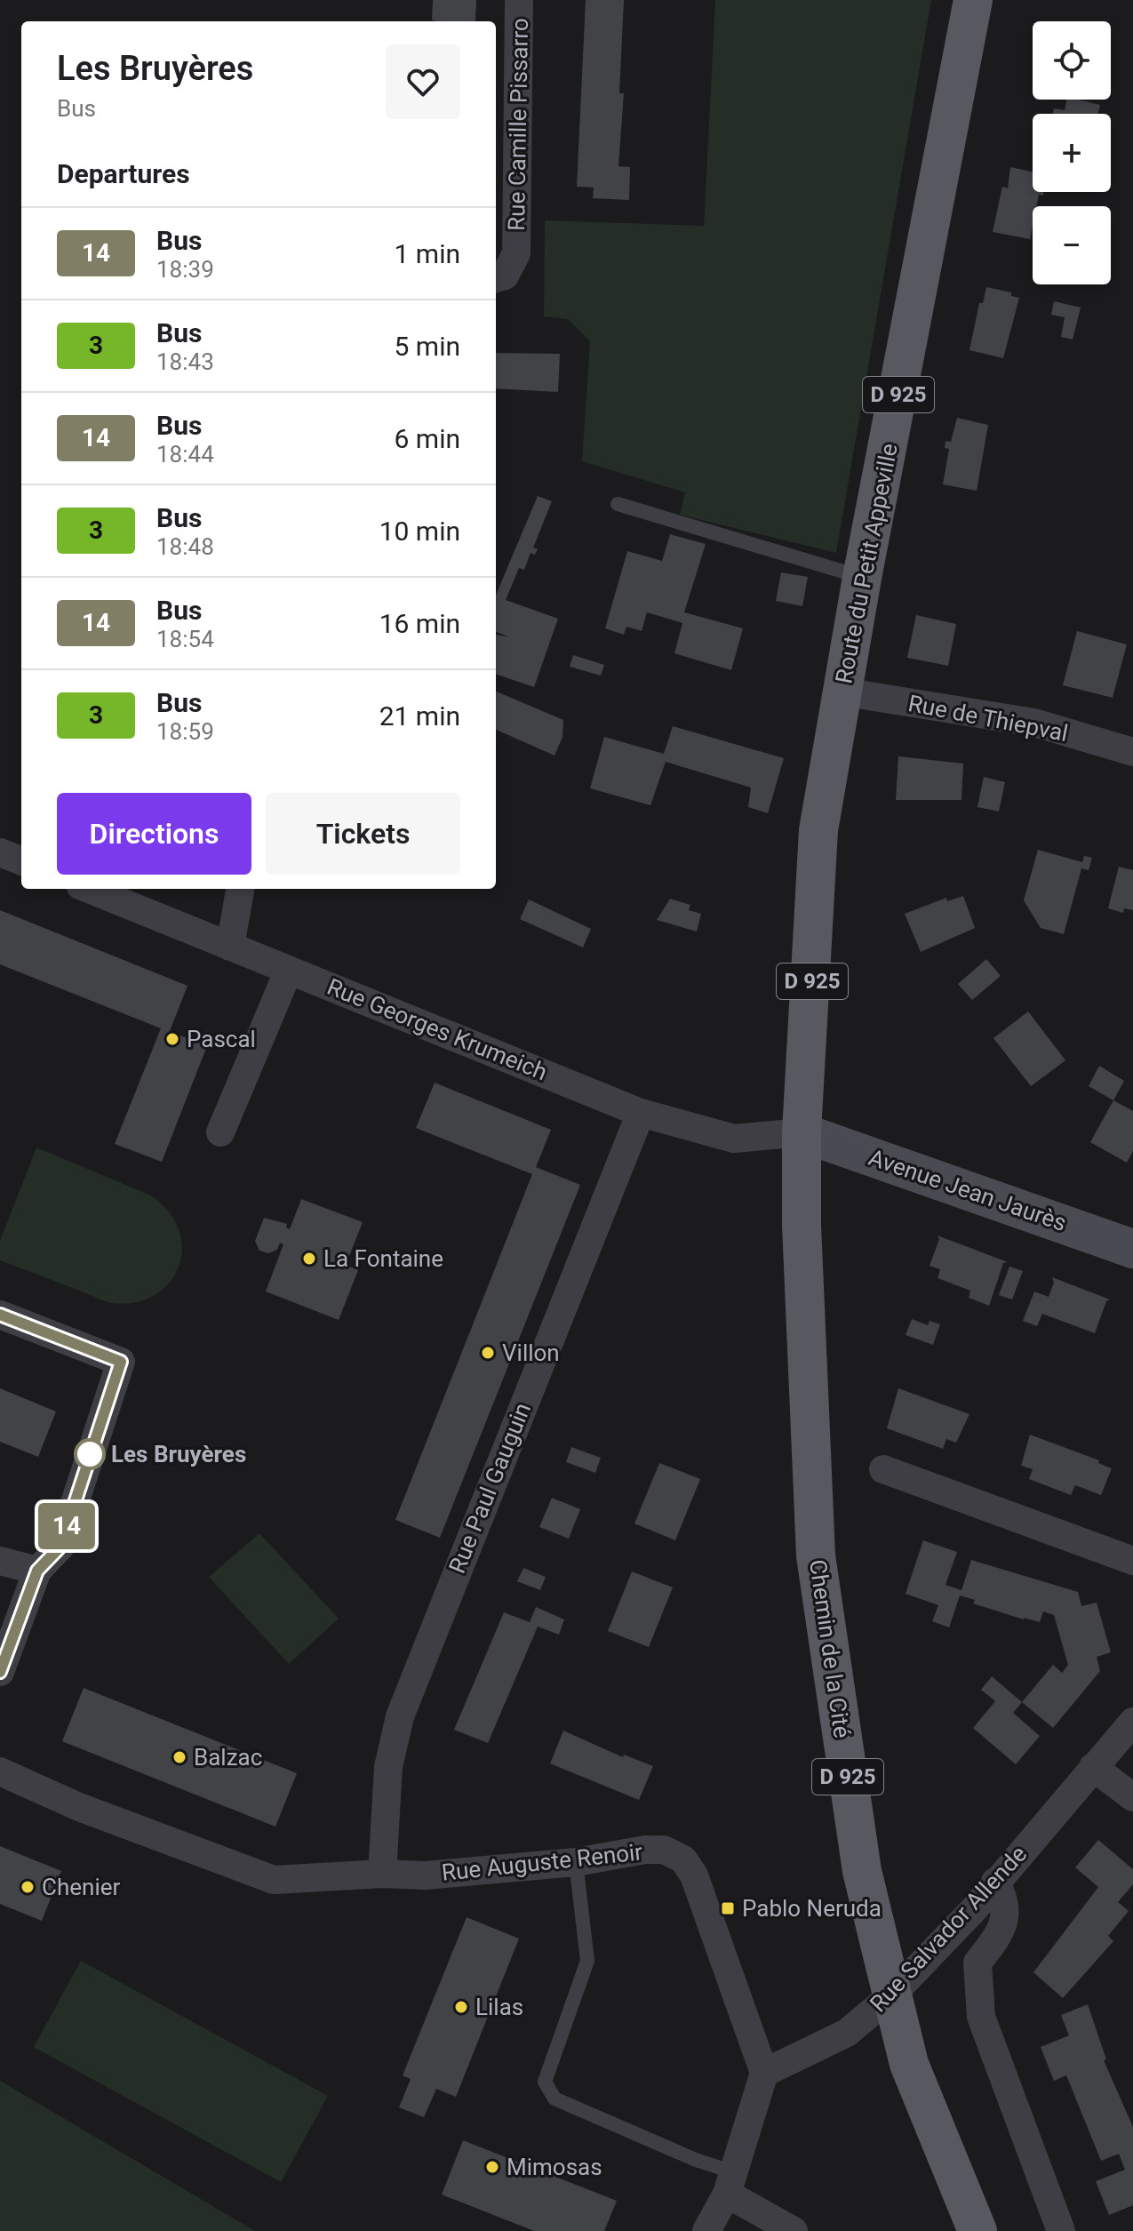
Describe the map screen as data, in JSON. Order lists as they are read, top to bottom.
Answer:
{
  "streets": {
    "main road": ["D 925", "Route du Petit Appeville", "Chemin de la Cité"],
    "street": [
      "Rue Camille Pissarro",
      "Rue de Thiepval",
      "Rue Georges Krumeich",
      "Avenue Jean Jaurès",
      "Rue Paul Gauguin",
      "Rue Auguste Renoir",
      "Rue Salvador Allende"
    ]
  },
  "crossings": [
    ["Route du Petit Appeville", "Rue de Thiepval"],
    ["Route du Petit Appeville", "Rue Georges Krumeich"],
    ["Route du Petit Appeville", "Avenue Jean Jaurès"],
    ["Route du Petit Appeville", "Chemin de la Cité"],
    ["Rue Georges Krumeich", "Avenue Jean Jaurès"],
    ["Rue Georges Krumeich", "Rue Paul Gauguin"],
    ["Rue Georges Krumeich", "Chemin de la Cité"],
    ["Avenue Jean Jaurès", "Chemin de la Cité"],
    ["Rue Paul Gauguin", "Rue Auguste Renoir"],
    ["Chemin de la Cité", "Rue Salvador Allende"],
    ["Rue Auguste Renoir", "Rue Salvador Allende"]
  ],
  "places": {
    "other": [
      "Pascal",
      "La Fontaine",
      "Villon",
      "Les Bruyères",
      "Balzac",
      "Chenier",
      "Lilas",
      "Mimosas"
    ],
    "transit": ["Pablo Neruda"]
  },
  "lines": ["bus line 14"],
  "page": {
    "on_map": "14",
    "map_buttons": ["+", "−"],
    "heading": [
      ["Les Bruyères", "Bus"],
      "Departures"
    ],
    "list": [
      {
        "mark": "14",
        "name": "Bus",
        "note": "18:39",
        "value": "1 min"
      },
      {
        "mark": "3",
        "name": "Bus",
        "note": "18:43",
        "value": "5 min"
      },
      {
        "mark": "14",
        "name": "Bus",
        "note": "18:44",
        "value": "6 min"
      },
      {
        "mark": "3",
        "name": "Bus",
        "note": "18:48",
        "value": "10 min"
      },
      {
        "mark": "14",
        "name": "Bus",
        "note": "18:54",
        "value": "16 min"
      },
      {
        "mark": "3",
        "name": "Bus",
        "note": "18:59",
        "value": "21 min"
      }
    ],
    "buttons": ["Directions", "Tickets"]
  }
}
